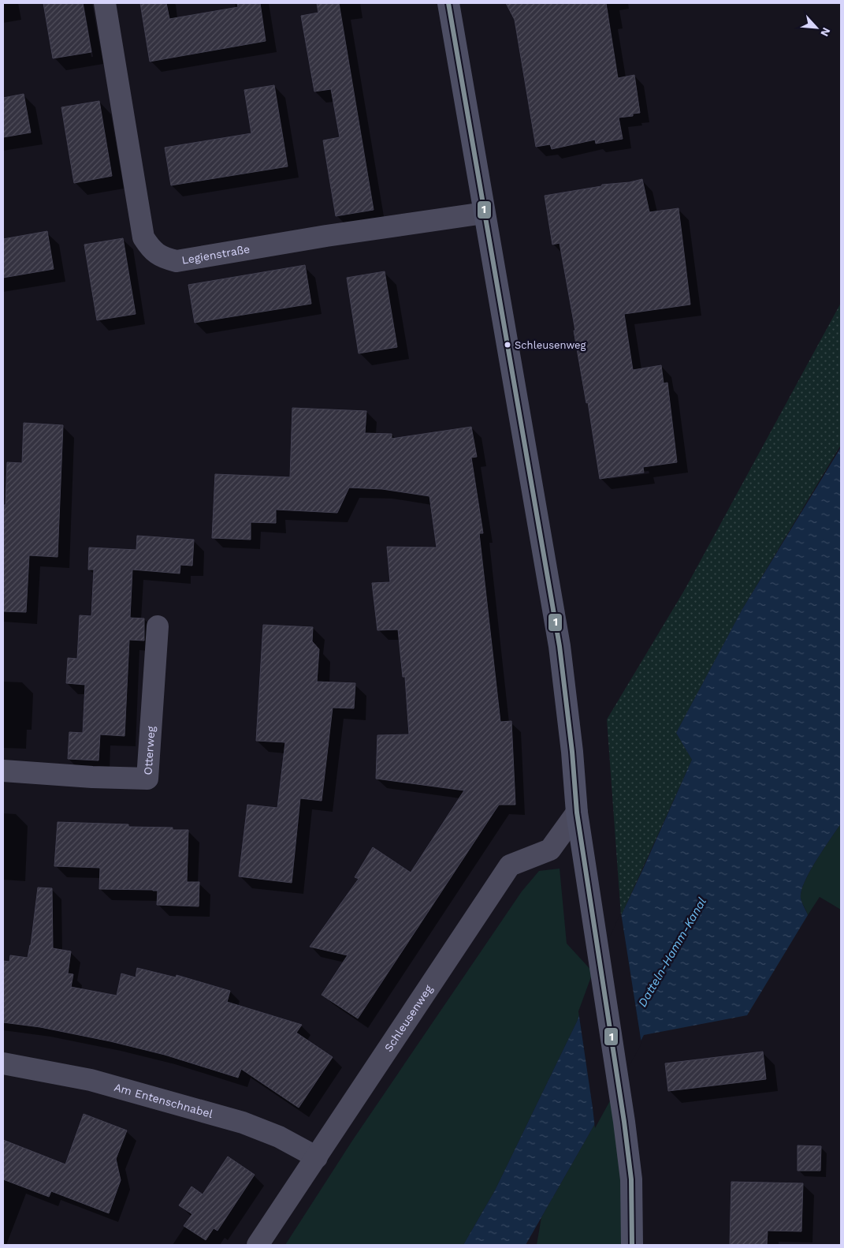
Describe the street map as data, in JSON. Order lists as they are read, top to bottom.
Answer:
{
  "streets": {
    "street": [
      "Legienstraße",
      "Otterweg",
      "Schleusenweg",
      "Am Entenschnabel"
    ]
  },
  "crossings": [
    ["Schleusenweg", "Am Entenschnabel"]
  ],
  "water": ["Datteln-Hamm-Kanal"],
  "places": ["Schleusenweg"],
  "lines": ["transit line 1"],
  "north": "bottom right"
}
